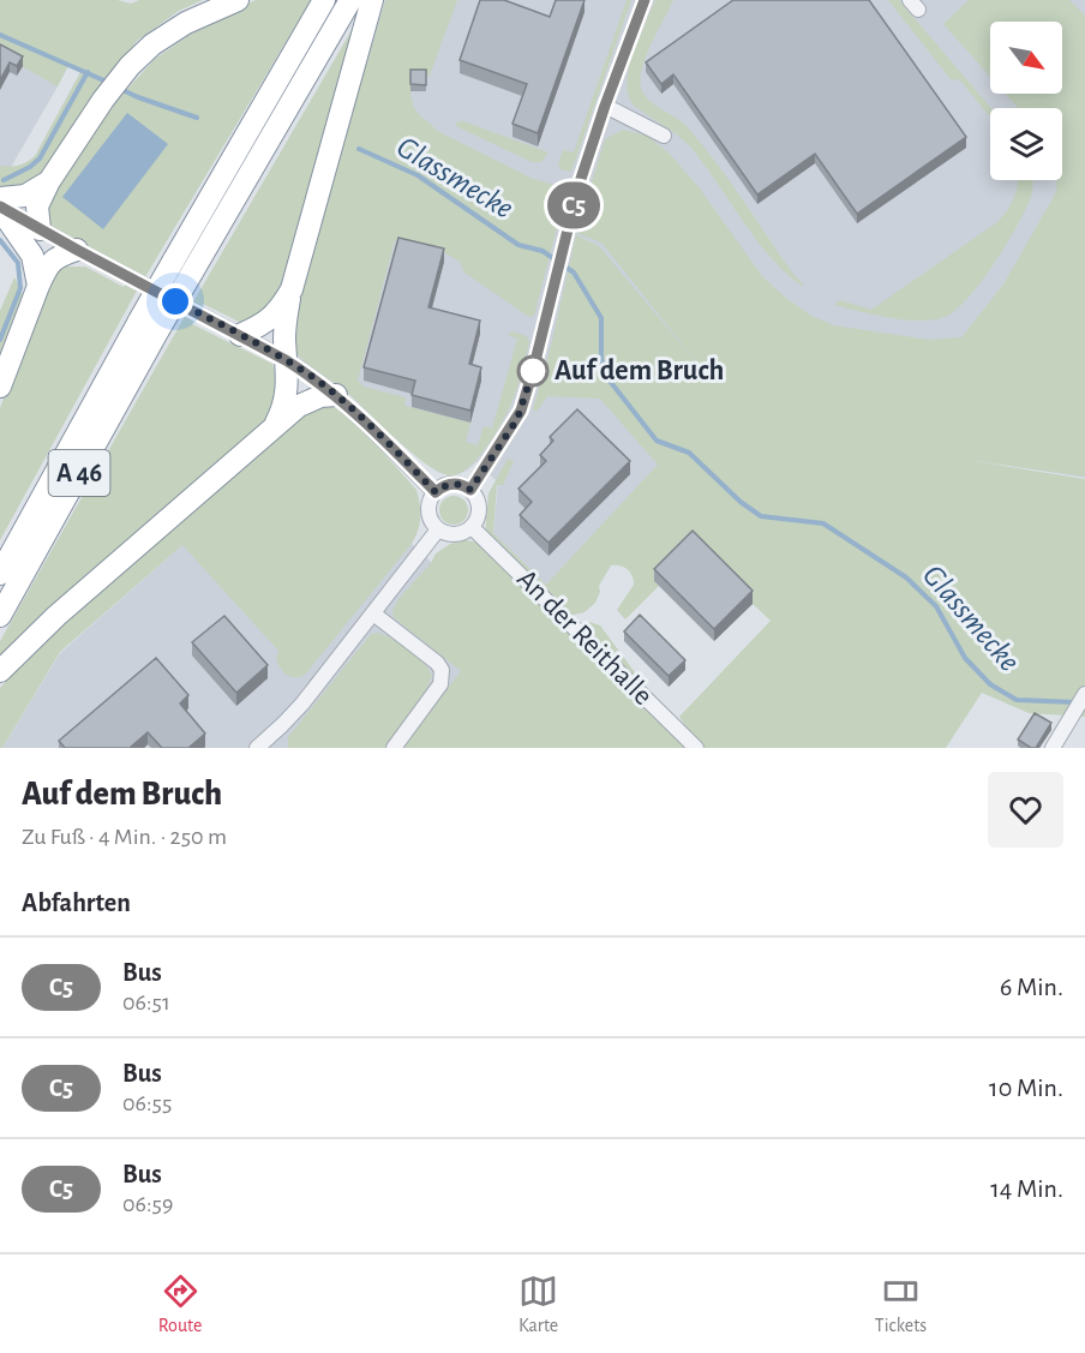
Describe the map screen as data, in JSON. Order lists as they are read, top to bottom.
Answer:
{
  "streets": {
    "highway": ["A 46"],
    "street": ["An der Reithalle"]
  },
  "water": ["Glassmecke"],
  "places": ["Auf dem Bruch"],
  "lines": ["bus line C5"],
  "north": "bottom right",
  "page": {
    "on_map": "C5",
    "heading": [
      ["Auf dem Bruch", "Zu Fuß · 4 Min. · 250 m"],
      "Abfahrten"
    ],
    "list": [
      {
        "mark": "C5",
        "name": "Bus",
        "note": "06:51",
        "value": "6 Min."
      },
      {
        "mark": "C5",
        "name": "Bus",
        "note": "06:55",
        "value": "10 Min."
      },
      {
        "mark": "C5",
        "name": "Bus",
        "note": "06:59",
        "value": "14 Min."
      }
    ],
    "tabs": ["Route", "Karte", "Tickets"]
  }
}
